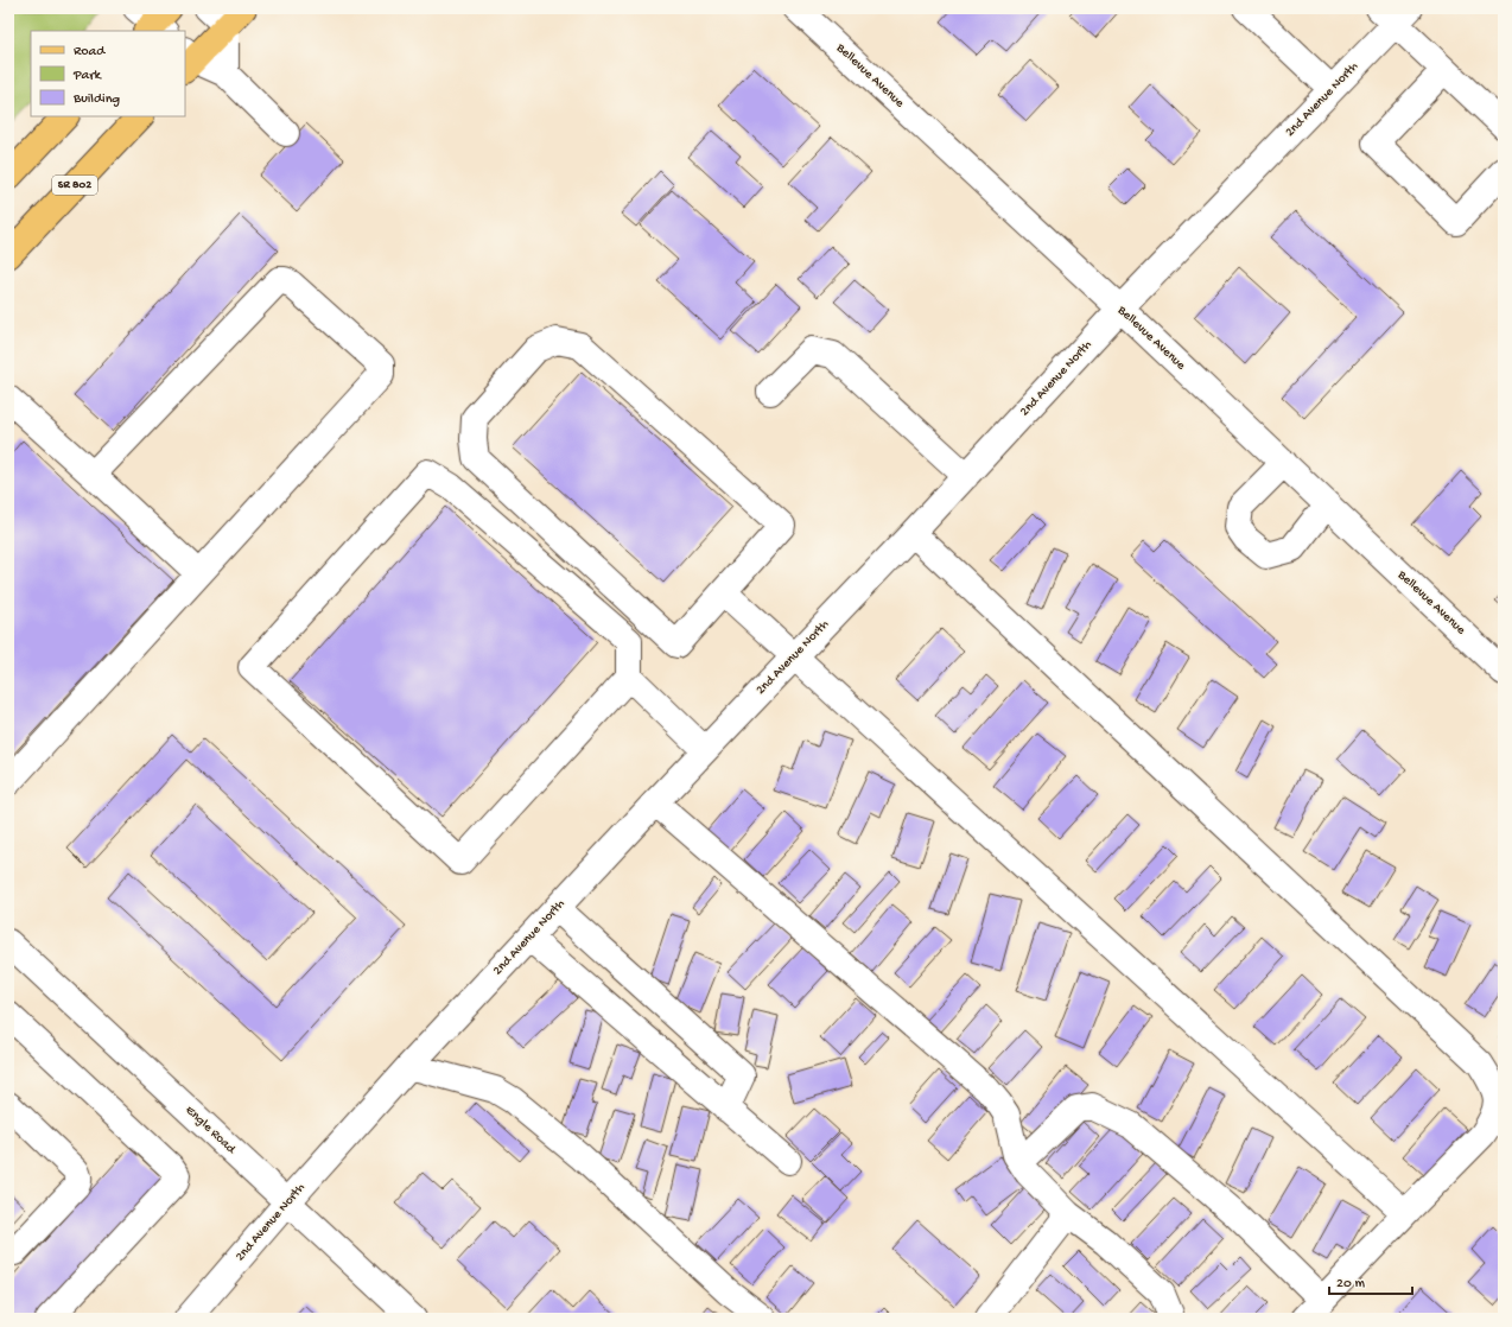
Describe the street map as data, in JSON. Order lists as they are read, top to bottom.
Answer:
{
  "streets": {
    "main road": ["SR 802"],
    "street": ["Bellevue Avenue", "2nd Avenue North", "Engle Road"]
  },
  "crossings": [
    ["Bellevue Avenue", "2nd Avenue North"],
    ["2nd Avenue North", "Engle Road"]
  ],
  "legend": ["Road", "Park", "Building"],
  "scale_bar": "20 m"
}
